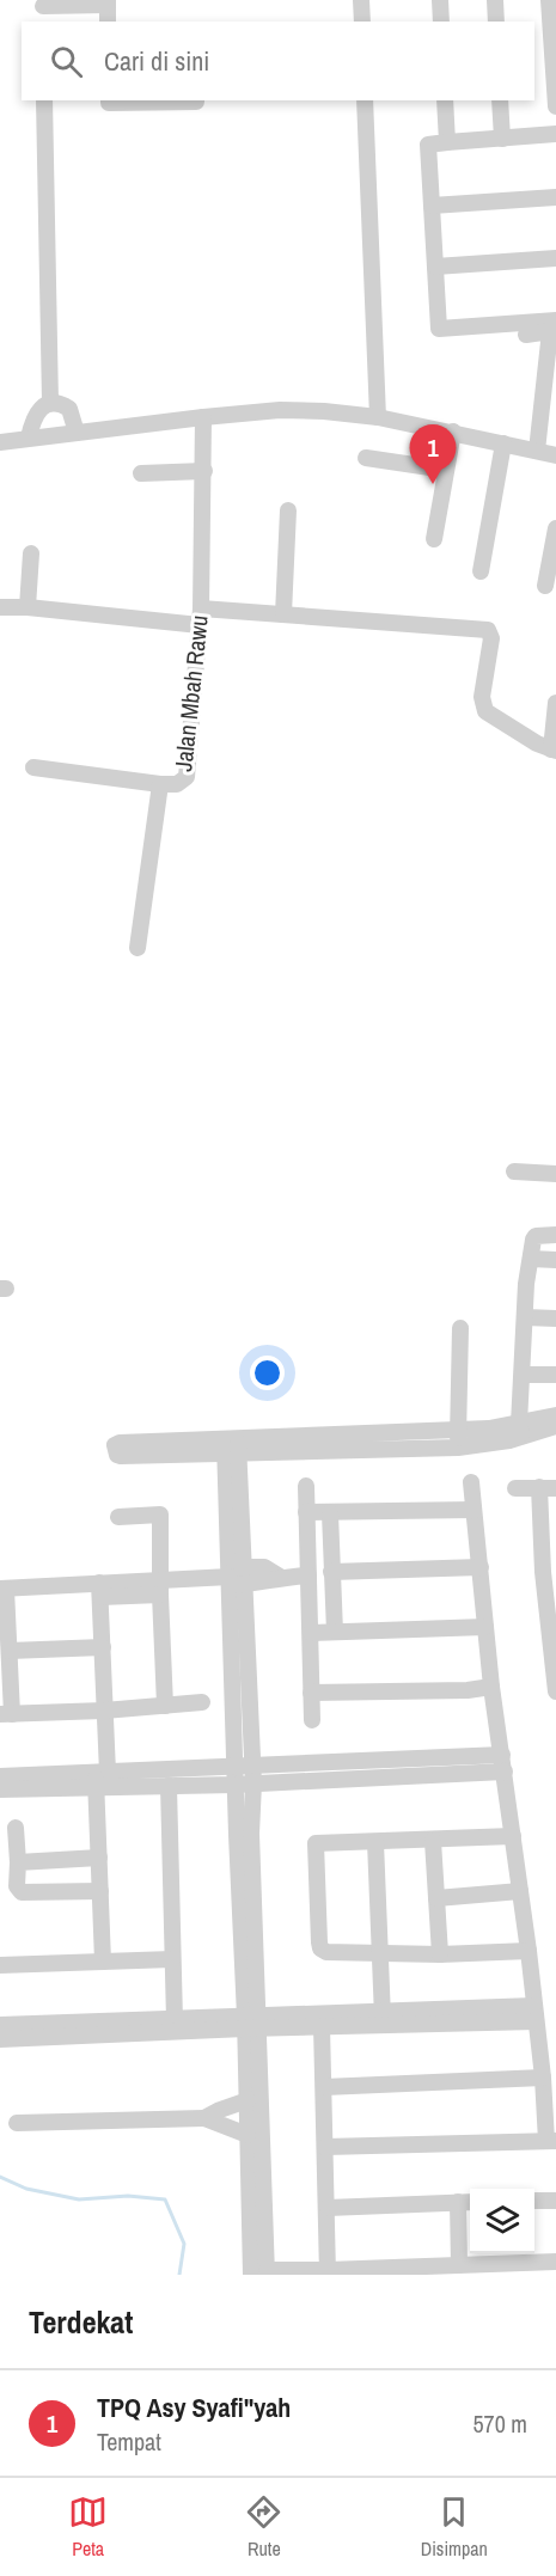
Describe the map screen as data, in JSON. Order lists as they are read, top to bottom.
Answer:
{
  "streets": {
    "street": ["Jalan Mbah Rawu"]
  },
  "page": {
    "search": "Cari di sini",
    "pins": "1",
    "heading": "Terdekat",
    "list": [
      {
        "mark": "1",
        "name": "TPQ Asy Syafi\"yah",
        "note": "Tempat",
        "value": "570 m"
      }
    ],
    "nav": ["Peta", "Rute", "Disimpan"]
  }
}
